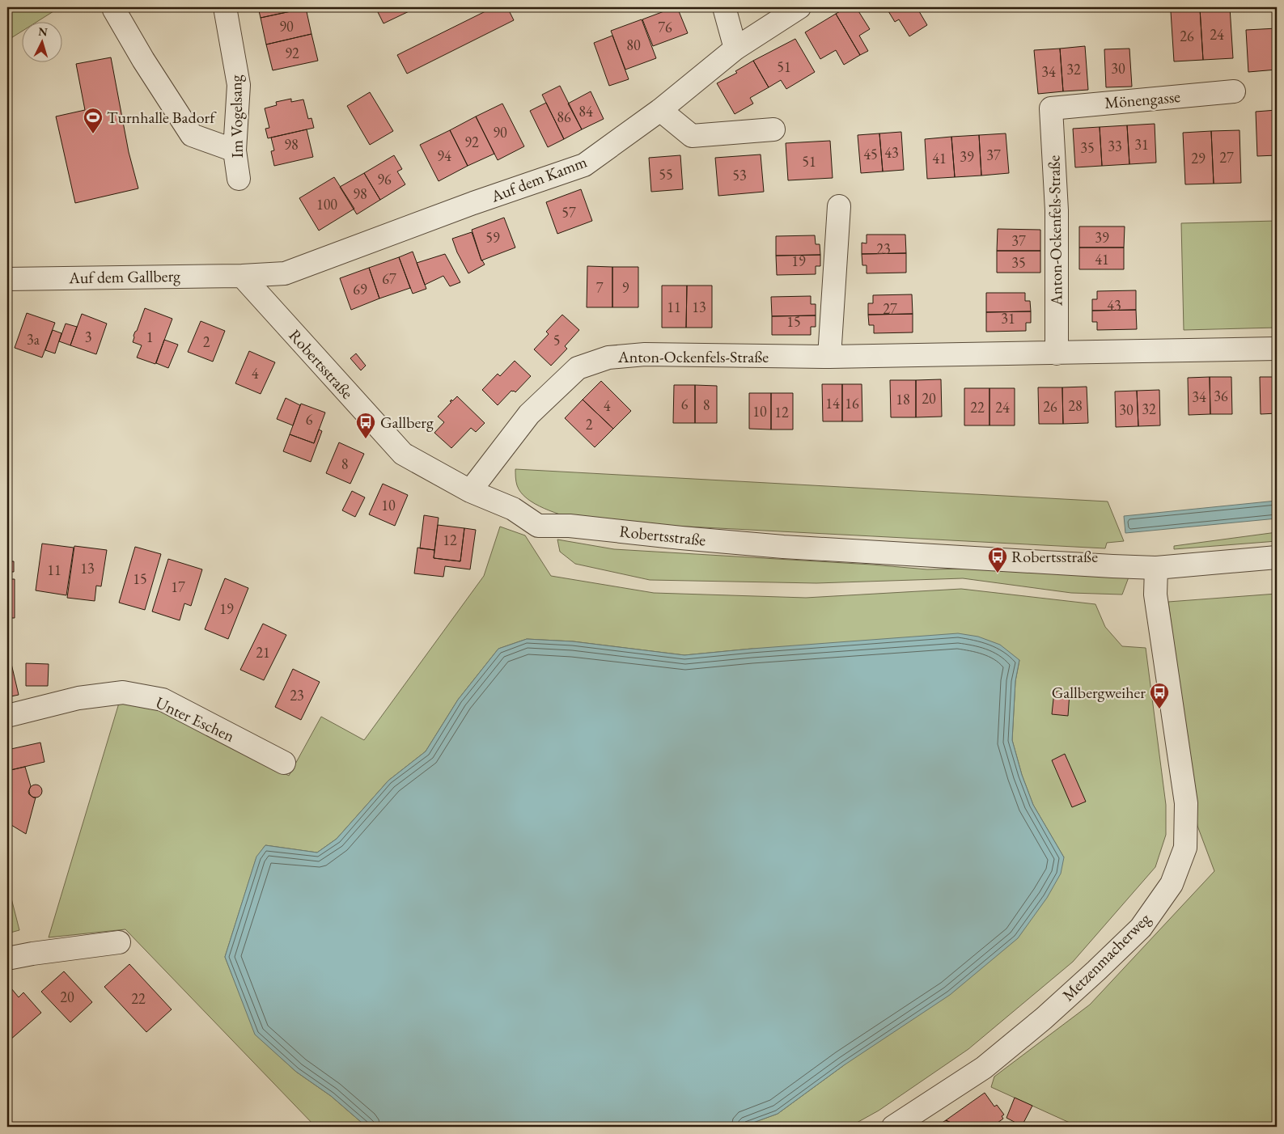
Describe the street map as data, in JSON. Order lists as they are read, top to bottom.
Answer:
{
  "streets": {
    "street": [
      "Mönengasse",
      "Im Vogelsang",
      "Auf dem Kamm",
      "Anton-Ockenfels-Straße",
      "Auf dem Gallberg",
      "Robertsstraße",
      "Unter Eschen",
      "Metzenmacherweg"
    ]
  },
  "crossings": [
    ["Mönengasse", "Anton-Ockenfels-Straße"],
    ["Auf dem Kamm", "Auf dem Gallberg"],
    ["Auf dem Kamm", "Robertsstraße"],
    ["Anton-Ockenfels-Straße", "Robertsstraße"],
    ["Auf dem Gallberg", "Robertsstraße"],
    ["Robertsstraße", "Metzenmacherweg"]
  ],
  "places": {
    "sports": ["Turnhalle Badorf"],
    "bus stop": ["Gallberg", "Robertsstraße", "Gallbergweiher"]
  },
  "house_numbers": [
    "90",
    "76",
    "24",
    "26",
    "80",
    "92",
    "51",
    "30",
    "32",
    "34",
    "84",
    "86",
    "90",
    "92",
    "98",
    "31",
    "33",
    "35",
    "43",
    "45",
    "37",
    "94",
    "39",
    "27",
    "41",
    "29",
    "51",
    "55",
    "53",
    "96",
    "98",
    "100",
    "57",
    "59",
    "39",
    "37",
    "23",
    "41",
    "19",
    "35",
    "67",
    "7",
    "9",
    "69",
    "43",
    "11",
    "13",
    "27",
    "31",
    "15",
    "3",
    "1",
    "3a",
    "5",
    "2",
    "4",
    "36",
    "34",
    "20",
    "18",
    "14",
    "16",
    "6",
    "8",
    "4",
    "28",
    "26",
    "22",
    "24",
    "32",
    "30",
    "10",
    "12",
    "6",
    "2",
    "8",
    "10",
    "12",
    "13",
    "11",
    "15",
    "17",
    "19",
    "21",
    "23",
    "20",
    "22"
  ],
  "north": "top"
}
